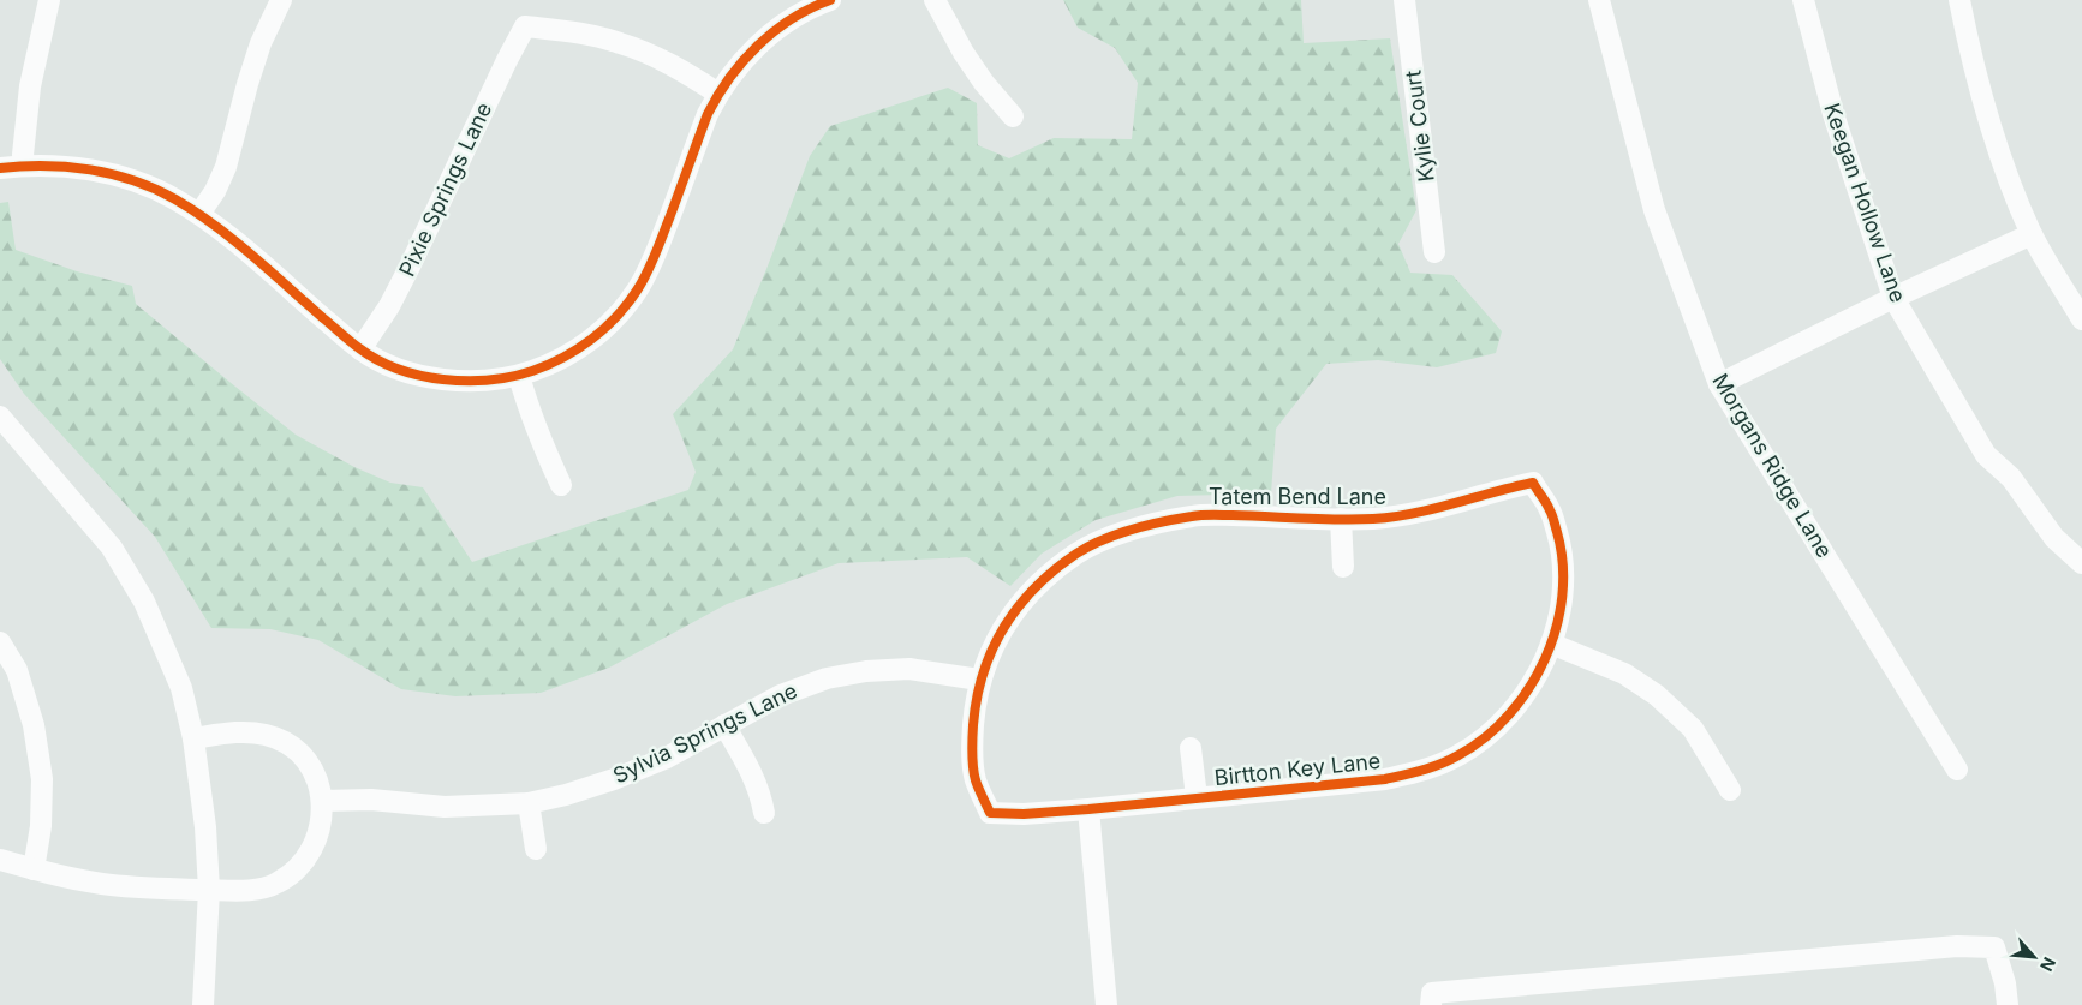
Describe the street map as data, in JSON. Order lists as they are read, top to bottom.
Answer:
{
  "streets": {
    "street": [
      "Kylie Court",
      "Pixie Springs Lane",
      "Keegan Hollow Lane",
      "Morgans Ridge Lane",
      "Tatem Bend Lane",
      "Sylvia Springs Lane",
      "Birtton Key Lane"
    ]
  },
  "crossings": [
    ["Tatem Bend Lane", "Sylvia Springs Lane"],
    ["Tatem Bend Lane", "Birtton Key Lane"]
  ],
  "north": "bottom right"
}
